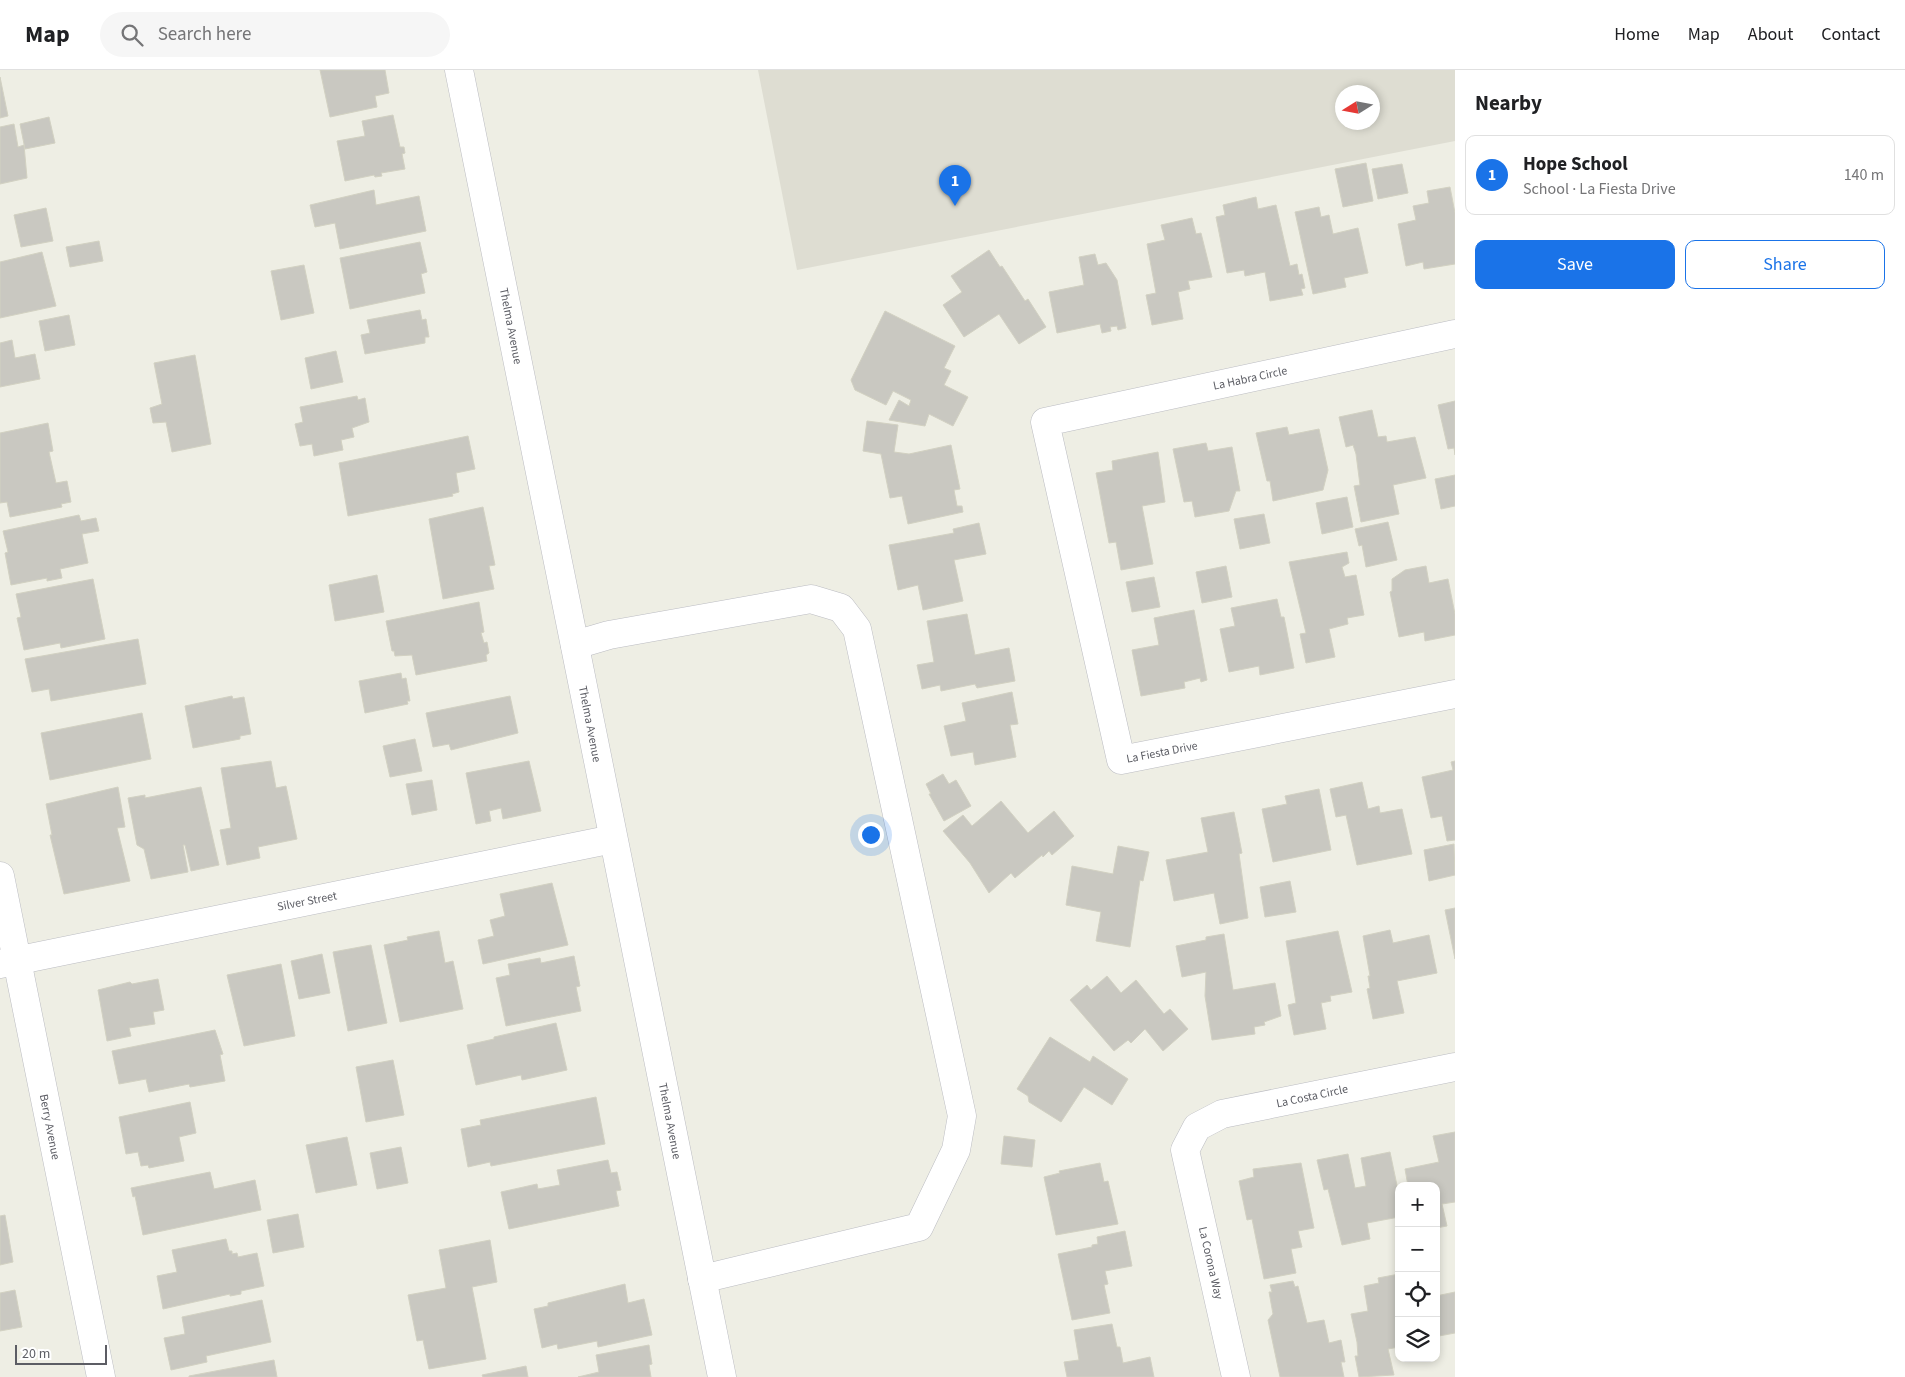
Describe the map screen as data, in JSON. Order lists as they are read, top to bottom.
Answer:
{
  "streets": {
    "street": [
      "Thelma Avenue",
      "La Habra Circle",
      "La Fiesta Drive",
      "Silver Street",
      "La Costa Circle",
      "Berry Avenue",
      "La Corona Way"
    ]
  },
  "crossings": [
    ["Thelma Avenue", "Silver Street"],
    ["La Habra Circle", "La Fiesta Drive"],
    ["Silver Street", "Berry Avenue"],
    ["La Costa Circle", "La Corona Way"]
  ],
  "scale_bar": "20 m",
  "north": "left",
  "page": {
    "header": "Map",
    "search": "Search here",
    "nav": [
      "Home",
      "Map",
      "About",
      "Contact"
    ],
    "heading": "Nearby",
    "list": [
      {
        "mark": "1",
        "name": "Hope School",
        "note": "School · La Fiesta Drive",
        "value": "140 m"
      }
    ],
    "pins": "1",
    "buttons": ["Save", "Share"],
    "map_buttons": ["+", "−"],
    "scale": "20 m"
  }
}
